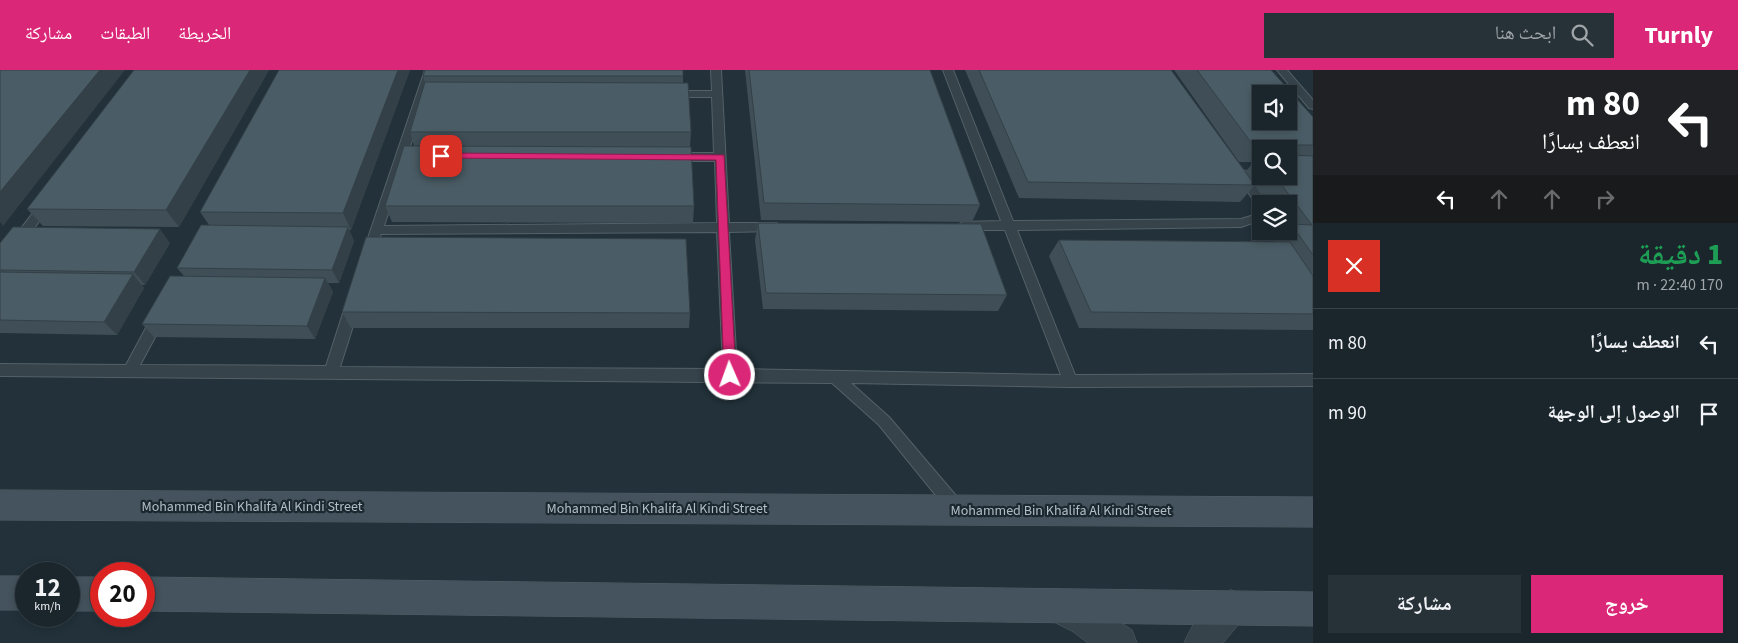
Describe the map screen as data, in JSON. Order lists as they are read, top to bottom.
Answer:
{
  "streets": {
    "main road": ["Mohammed Bin Khalifa Al Kindi Street"]
  },
  "page": {
    "header": "Turnly",
    "search": "ابحث هنا",
    "nav": ["الخريطة", "الطبقات", "مشاركة"],
    "turn": ["80 m", "انعطف يسارًا"],
    "heading": ["1 دقيقة", "170 m · 22:40"],
    "list": [
      {
        "name": "انعطف يسارًا",
        "value": "80 m"
      },
      {
        "name": "الوصول إلى الوجهة",
        "value": "90 m"
      }
    ],
    "speed": "12 km/h",
    "limit": "20",
    "buttons": ["خروج", "مشاركة"]
  }
}
